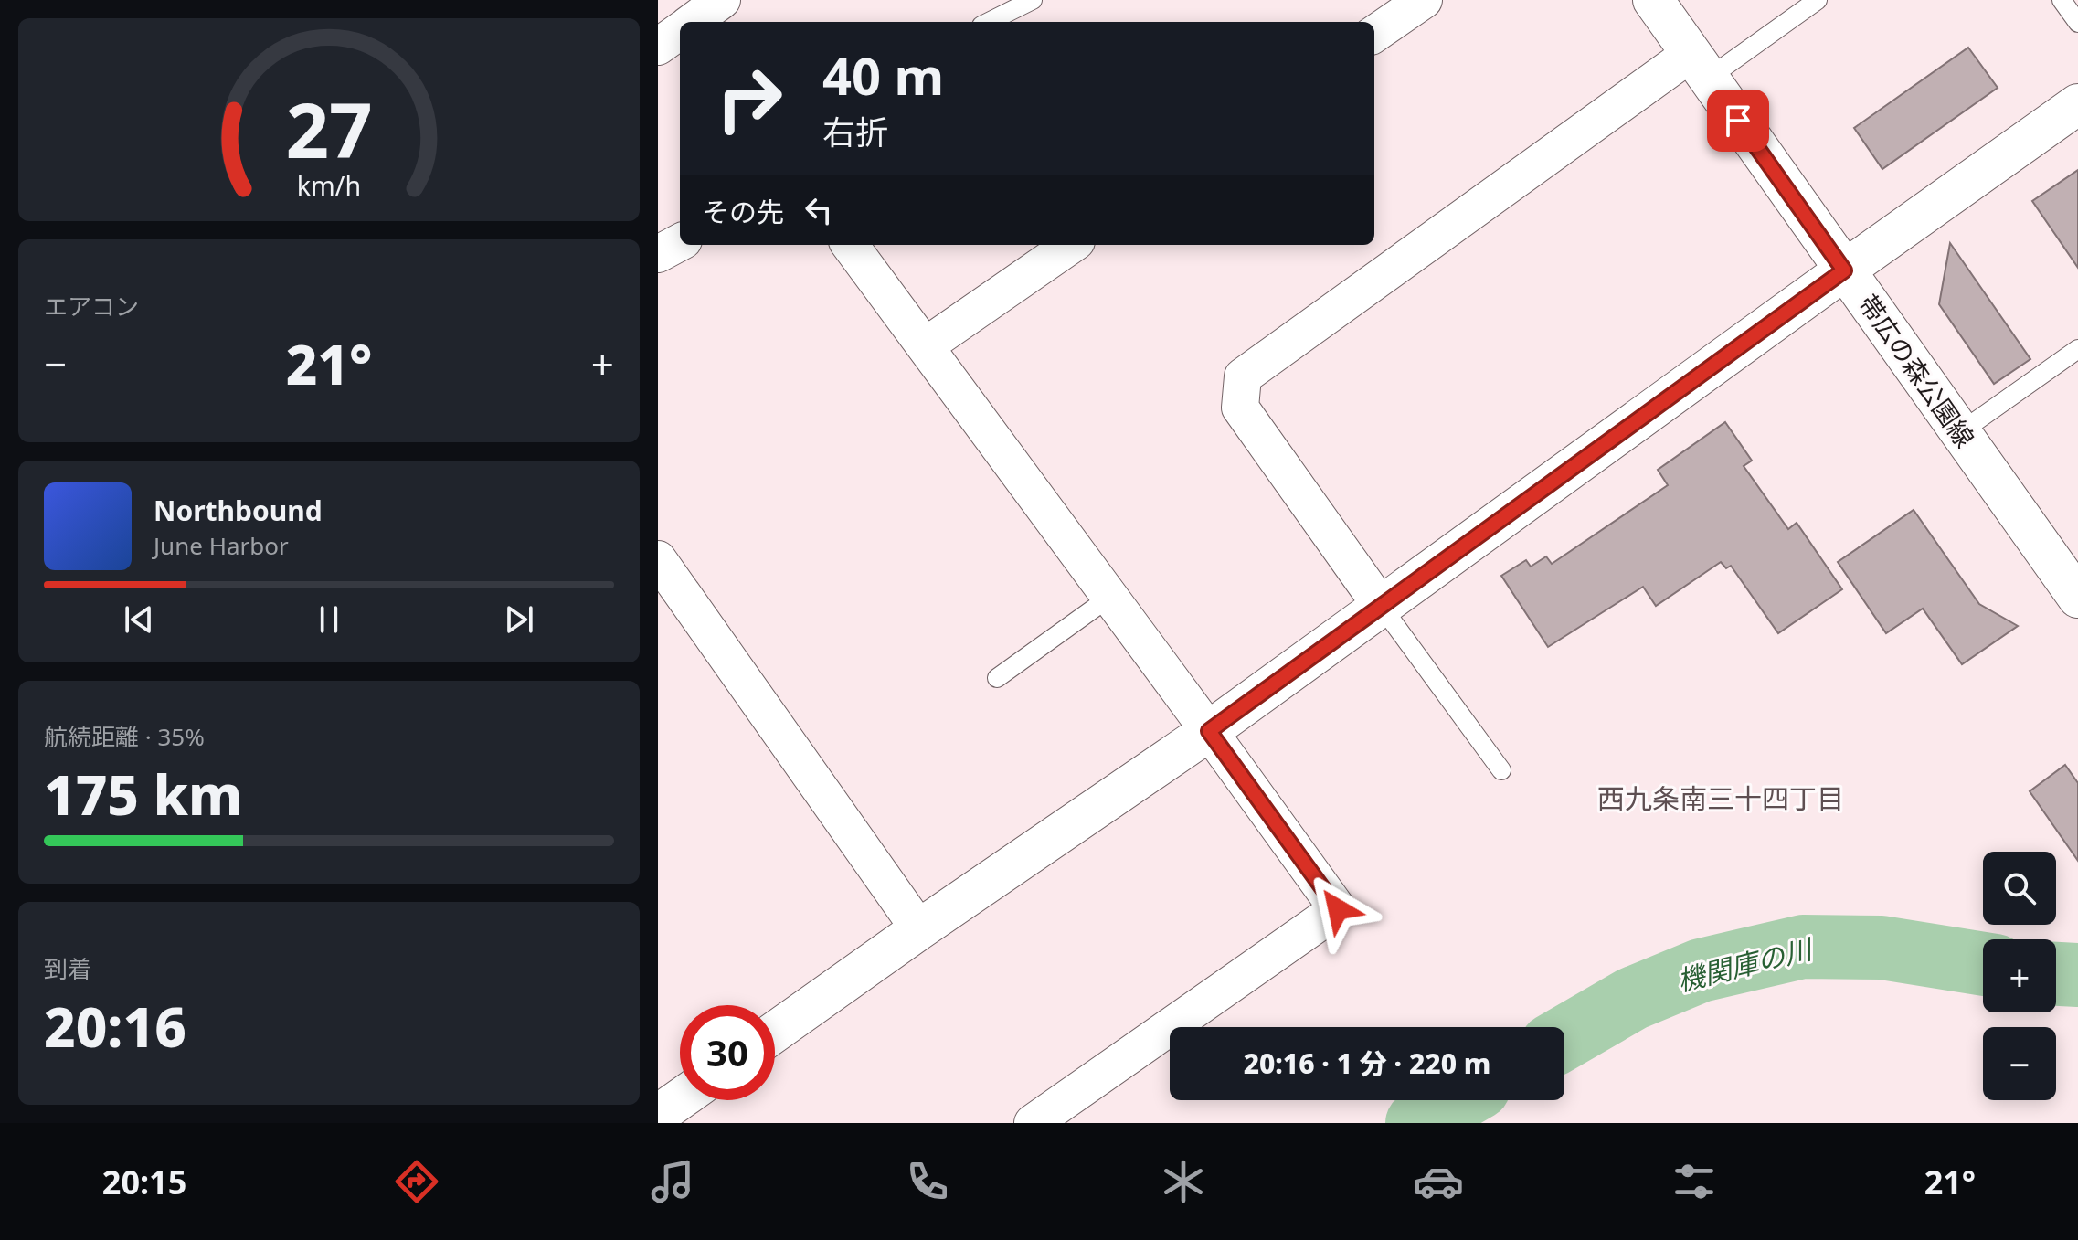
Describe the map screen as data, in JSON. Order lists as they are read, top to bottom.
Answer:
{
  "streets": {
    "street": ["帯広の森公園線"]
  },
  "districts": ["西九条南三十四丁目"],
  "water": ["機関庫の川"],
  "page": {
    "turn": ["40 m", "右折"],
    "then": "その先",
    "tile": [
      "エアコン",
      ["航続距離 · 35%", "175 km"],
      ["到着", "20:16"]
    ],
    "heat": ["−", "21°", "+"],
    "song": ["Northbound", "June Harbor"],
    "map_buttons": ["+", "−"],
    "limit": "30",
    "trip": "20:16 · 1 分 · 220 m",
    "tabs": ["20:15", "21°"],
    "gauge": ["27", "km/h"]
  }
}
